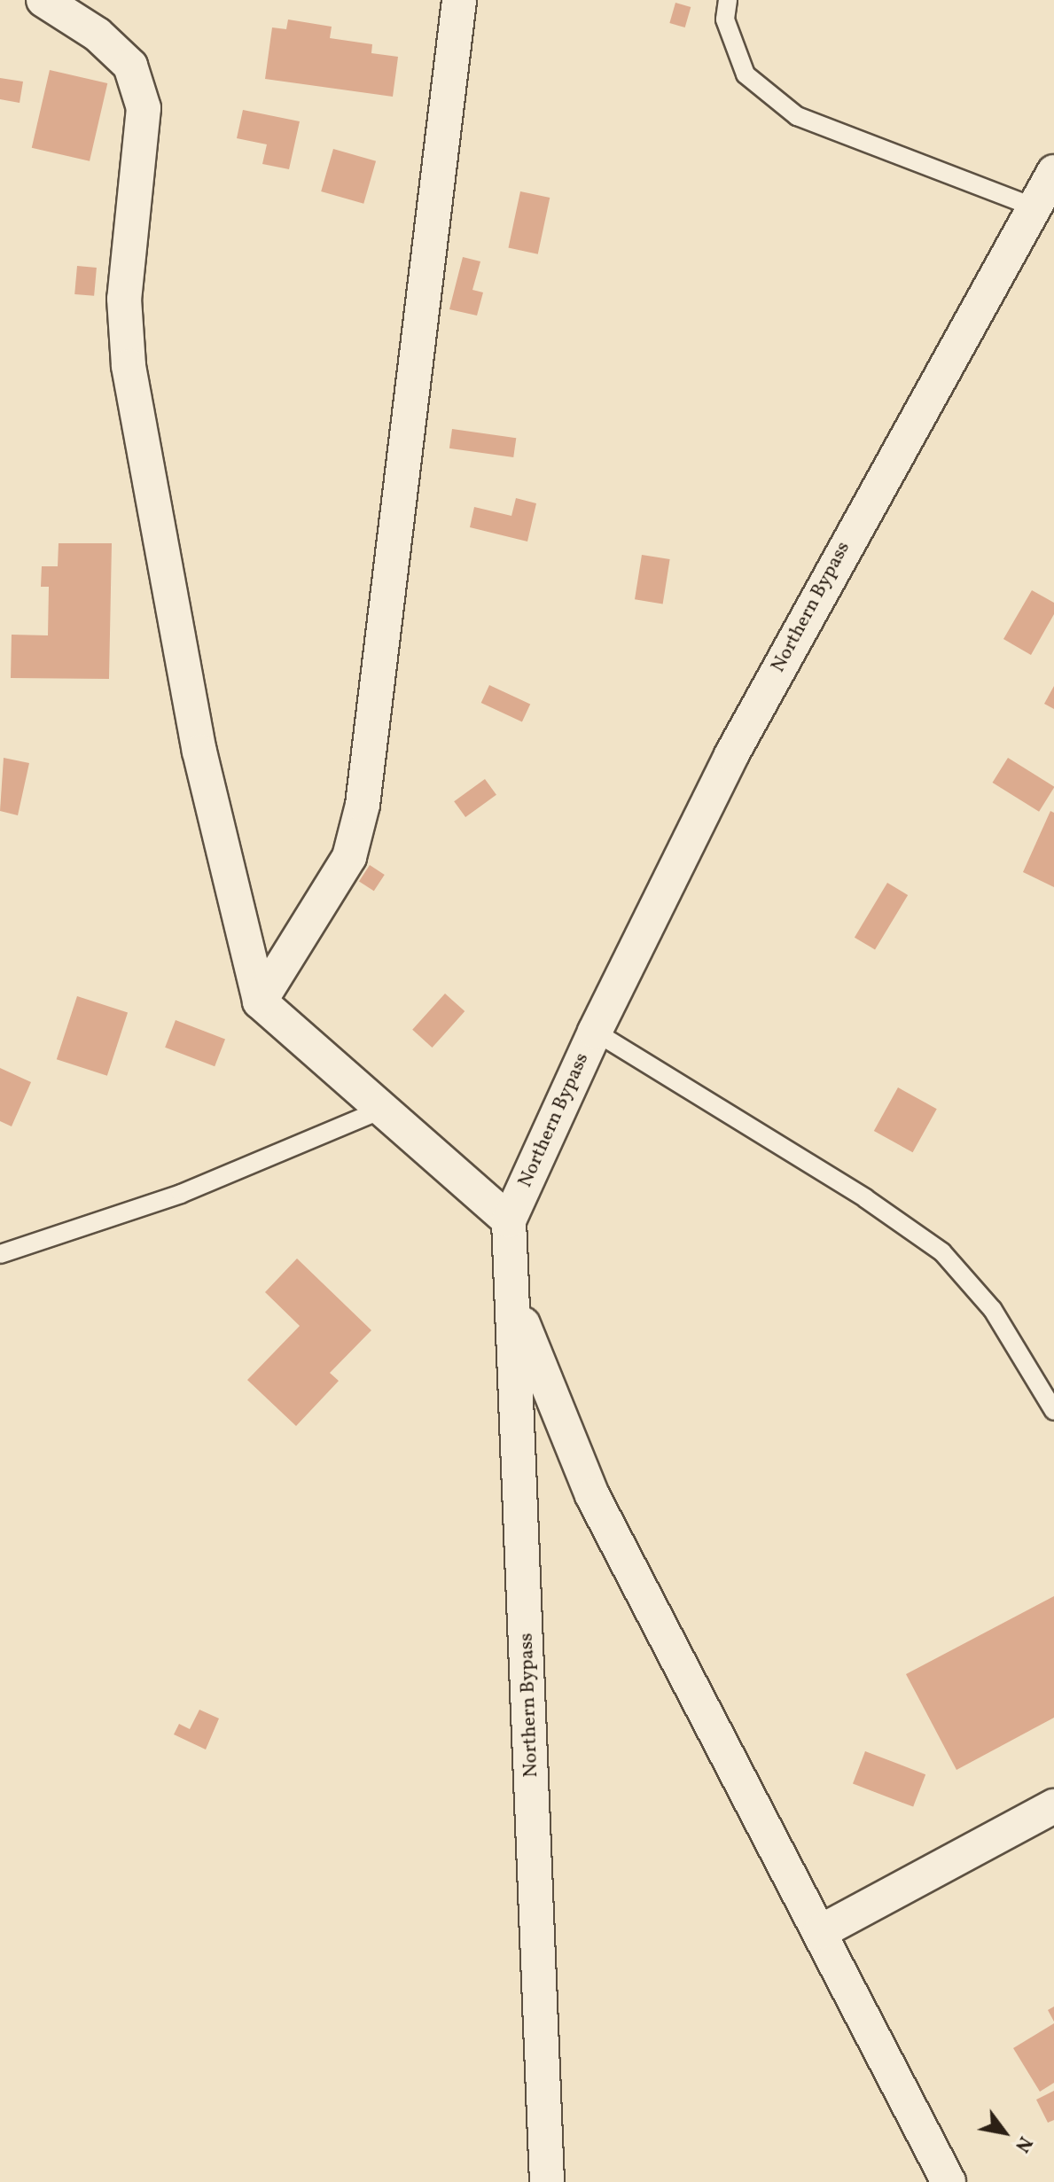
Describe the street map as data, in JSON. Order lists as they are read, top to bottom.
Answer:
{
  "streets": {
    "street": ["Northern Bypass"]
  },
  "north": "bottom right"
}
